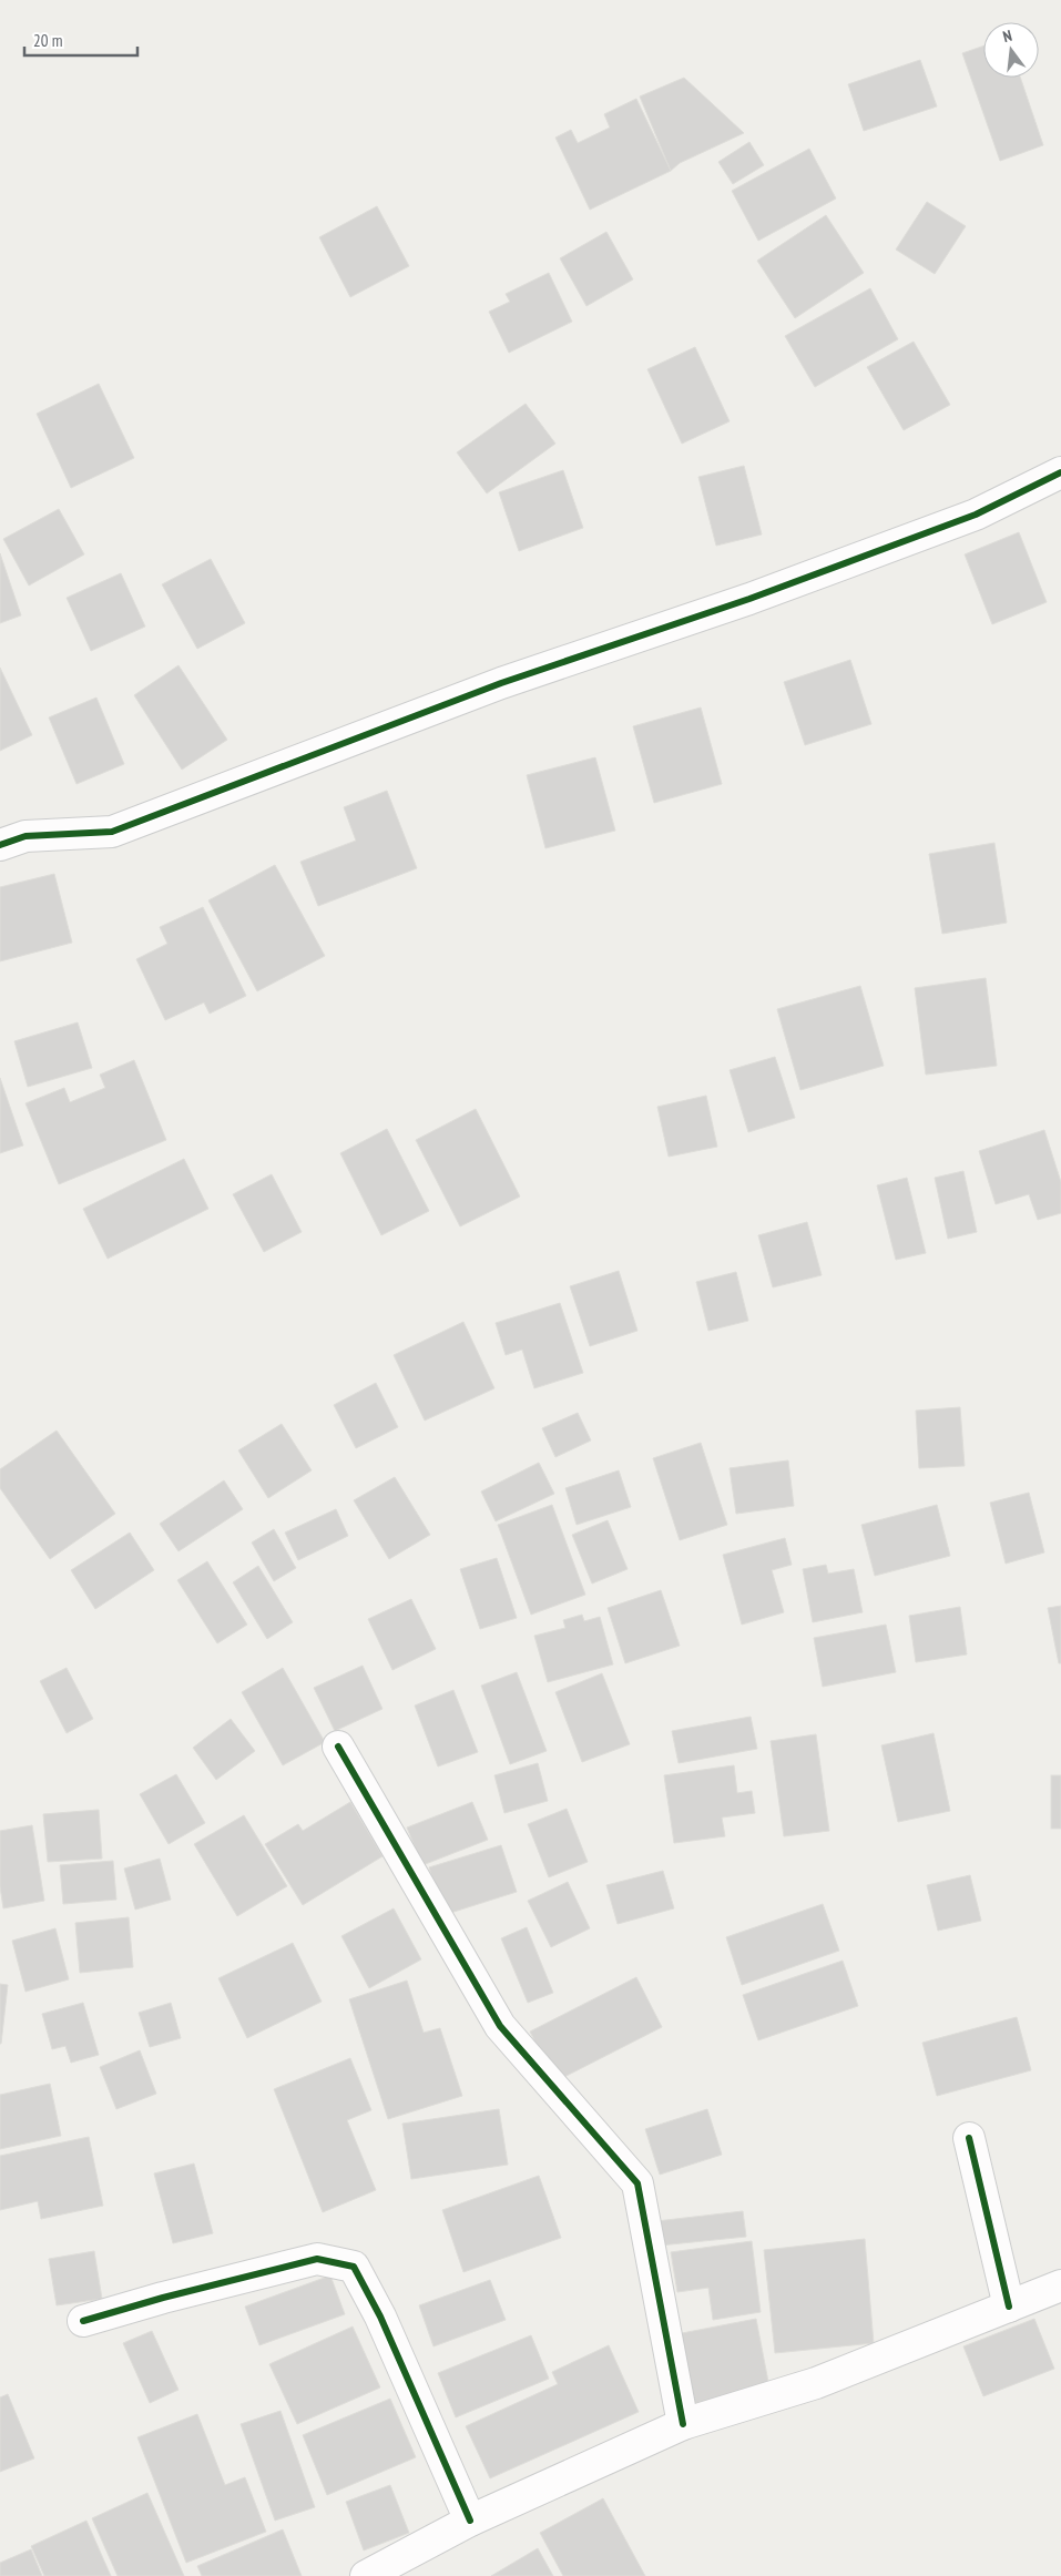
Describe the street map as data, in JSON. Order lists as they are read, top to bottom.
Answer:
{
  "scale_bar": "20 m",
  "north": "top"
}
